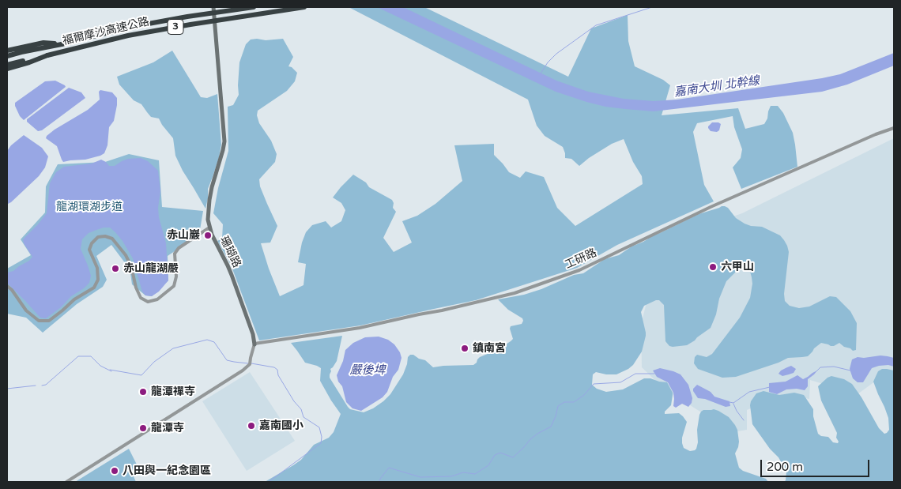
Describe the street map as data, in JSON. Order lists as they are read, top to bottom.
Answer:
{
  "streets": {
    "highway": ["3", "福爾摩沙高速公路"],
    "street": ["珊瑚路", "工研路"]
  },
  "crossings": [
    ["珊瑚路", "工研路"]
  ],
  "water": ["嘉南大圳 北幹線", "嚴後埤"],
  "parks": ["龍湖環湖步道"],
  "places": [
    "赤山巖",
    "六甲山",
    "赤山龍湖嚴",
    "鎮南宮",
    "龍潭禪寺",
    "嘉南國小",
    "龍潭寺",
    "八田與一紀念園區"
  ],
  "scale_bar": "200 m"
}
